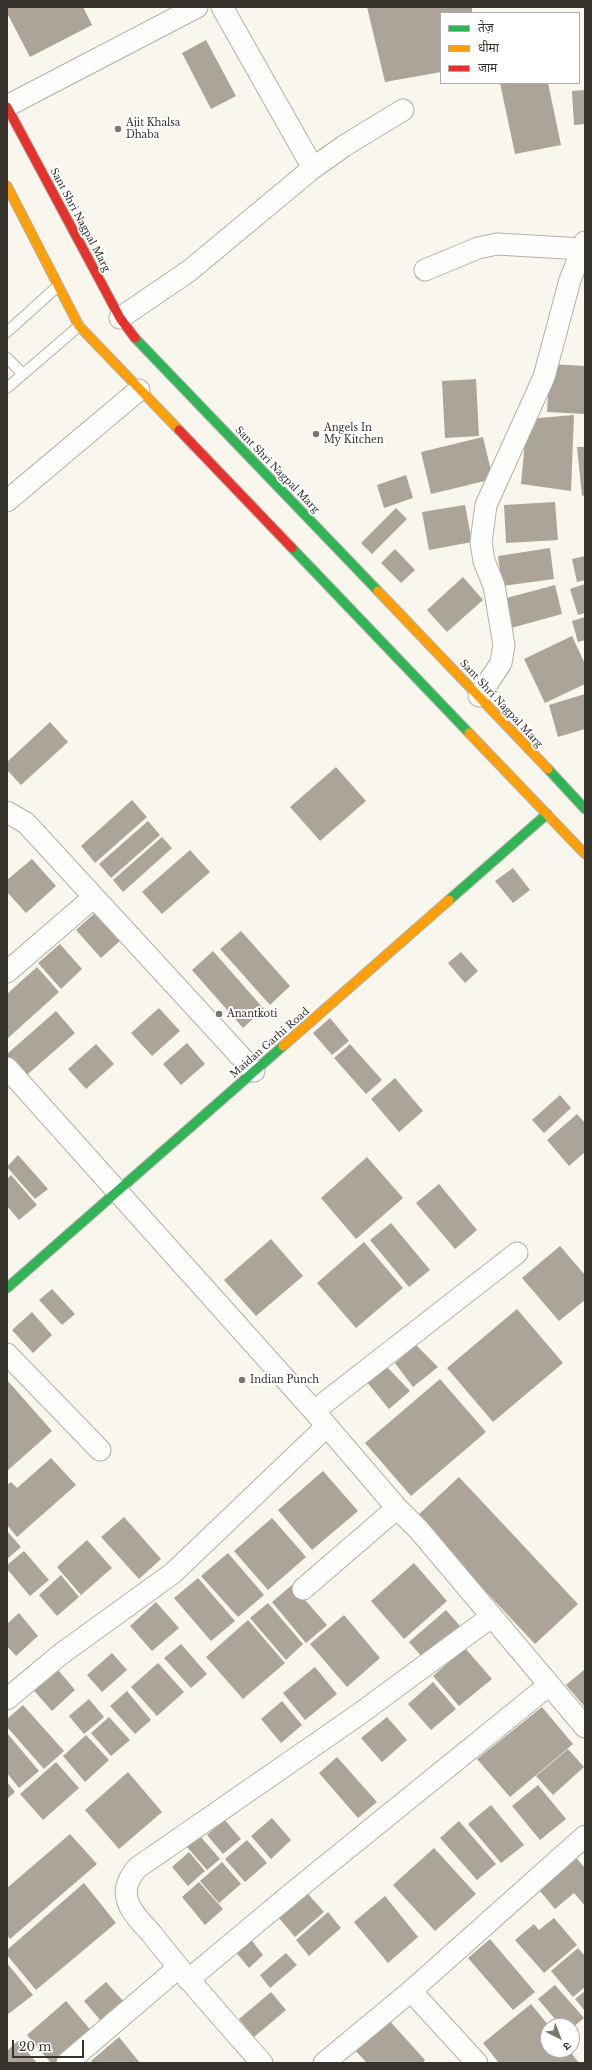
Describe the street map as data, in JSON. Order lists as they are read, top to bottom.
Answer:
{
  "streets": {
    "main road": ["Sant Shri Nagpal Marg", "Maidan Garhi Road"]
  },
  "places": [
    "Ajit Khalsa Dhaba",
    "Angels In My Kitchen",
    "Anantkoti",
    "Indian Punch"
  ],
  "legend": ["तेज़", "धीमा", "जाम"],
  "scale_bar": "20 m",
  "north": "bottom right"
}
